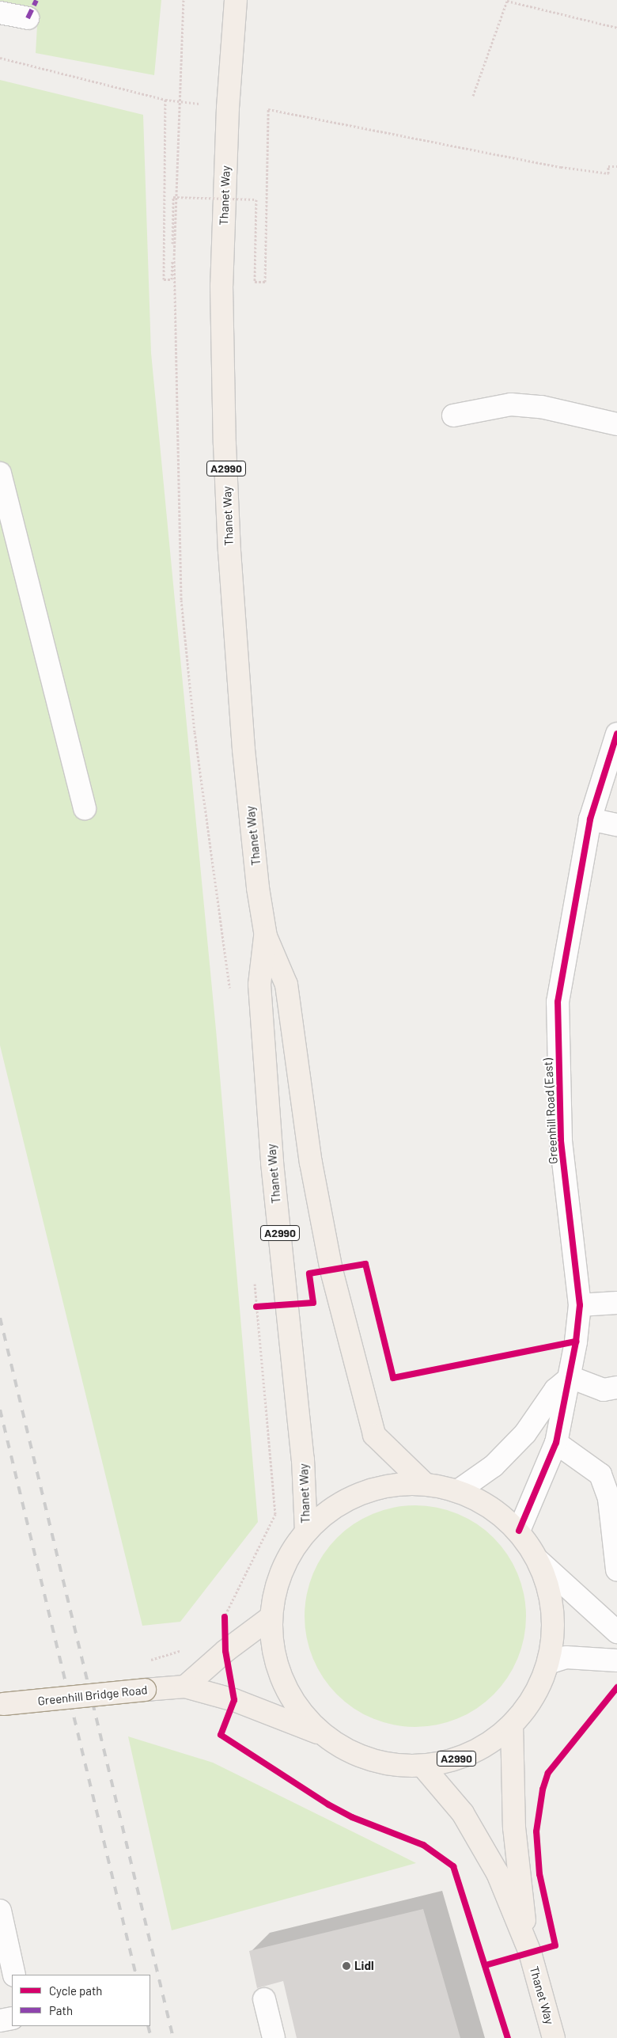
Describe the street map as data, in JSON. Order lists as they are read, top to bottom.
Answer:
{
  "streets": {
    "main road": ["Thanet Way", "A2990", "Greenhill Bridge Road"],
    "street": ["Greenhill Road (East)"]
  },
  "crossings": [
    ["Thanet Way", "A2990"],
    ["A2990", "Greenhill Road (East)"],
    ["A2990", "Greenhill Bridge Road"]
  ],
  "places": ["Lidl"],
  "legend": ["Cycle path", "Path"]
}
